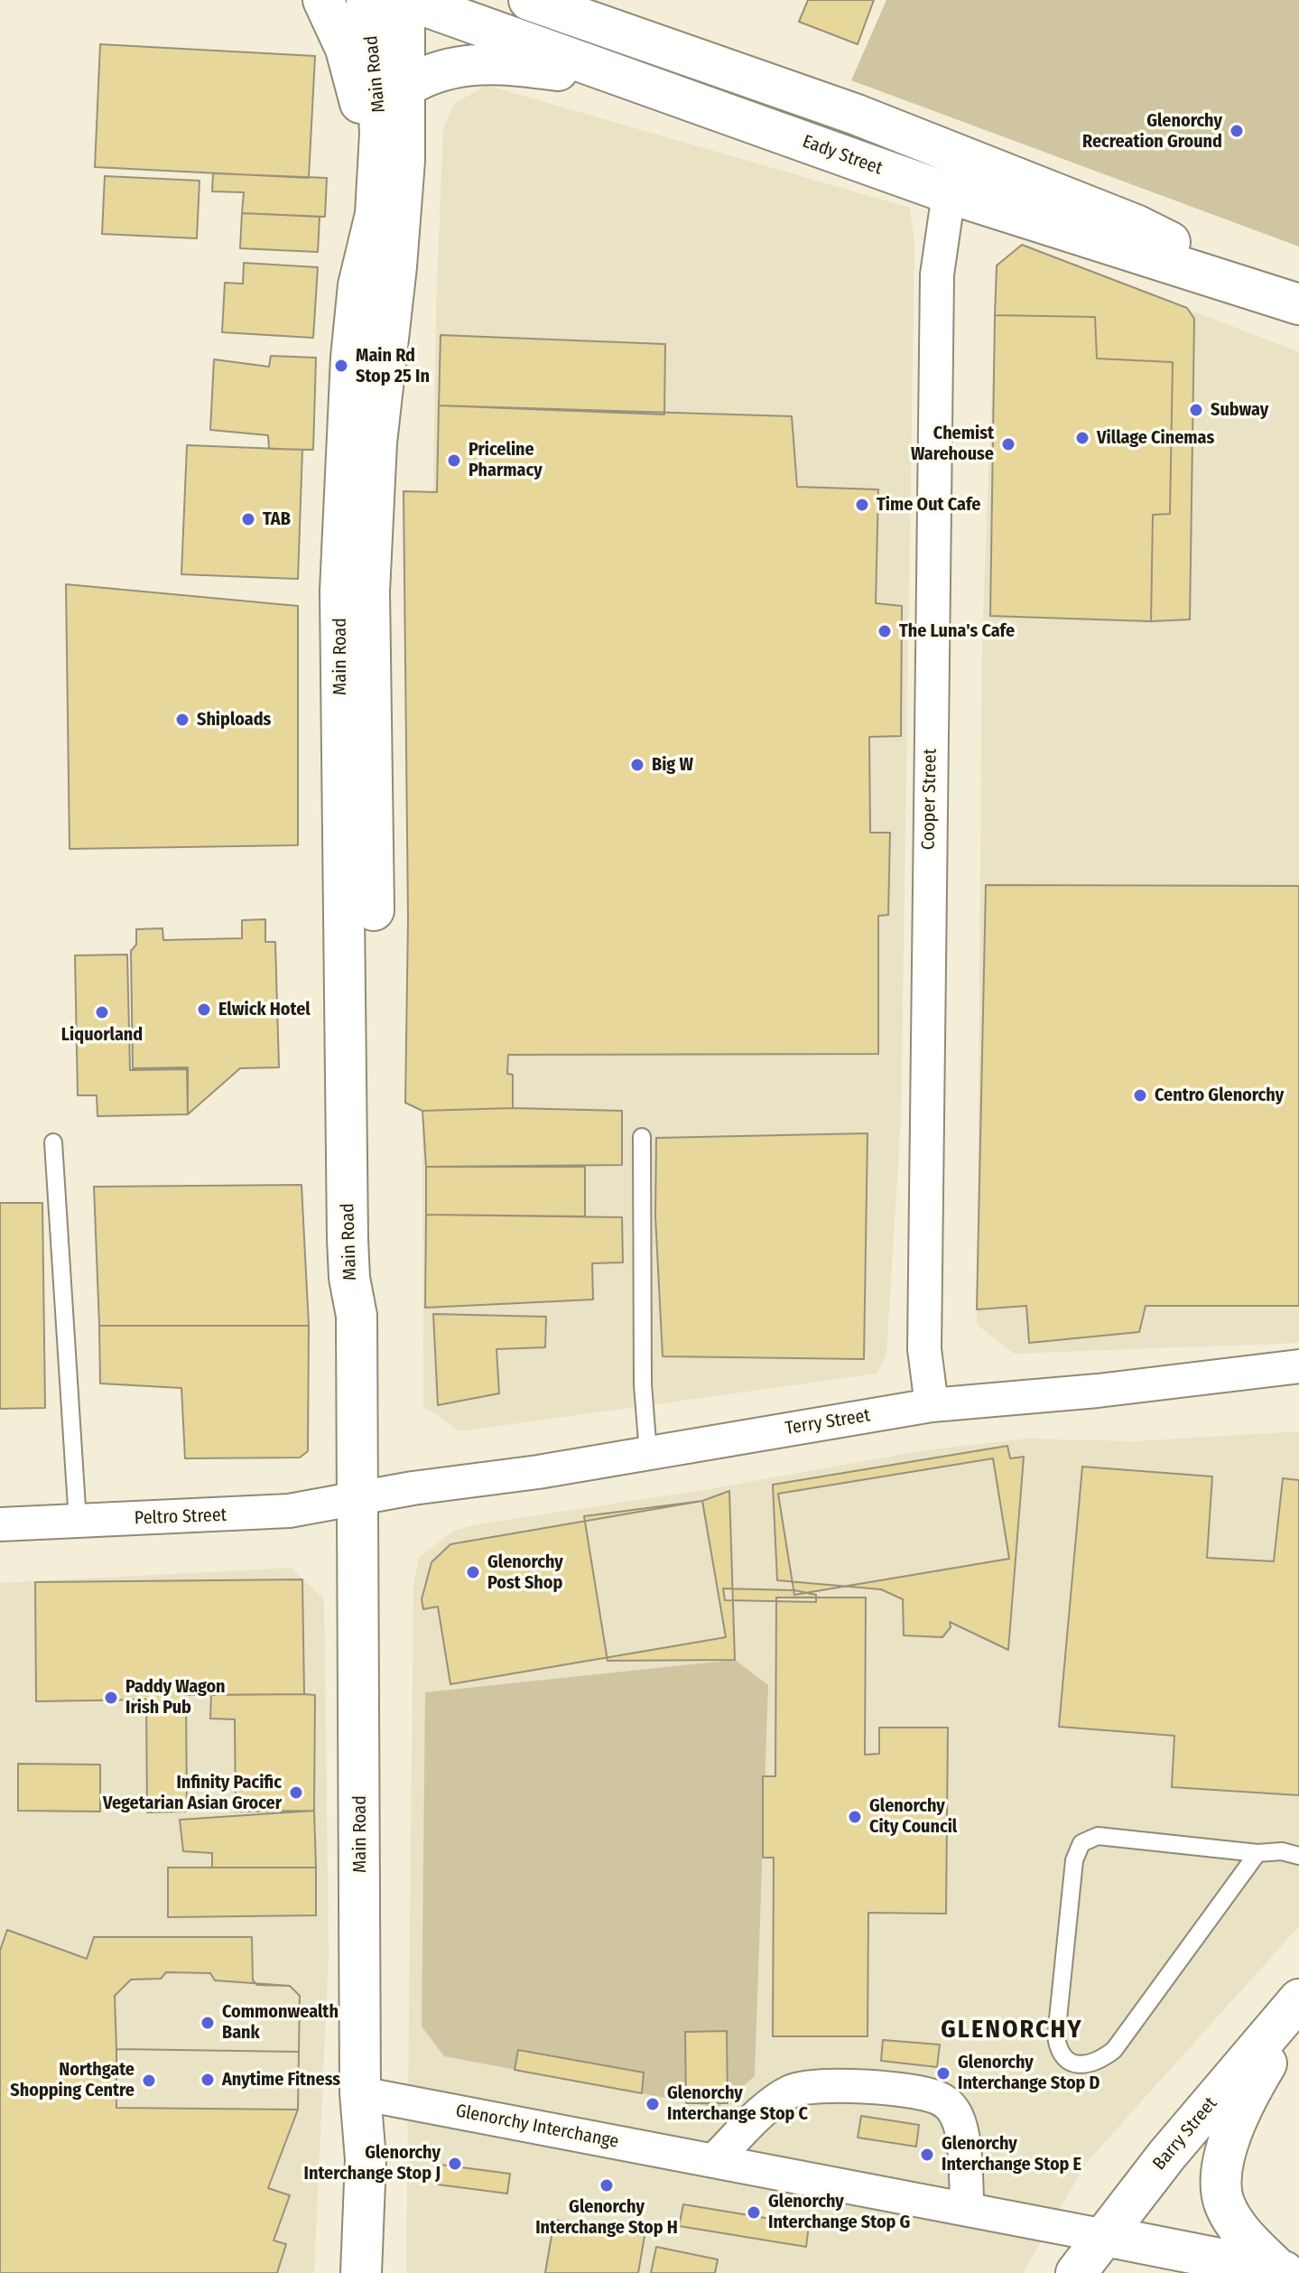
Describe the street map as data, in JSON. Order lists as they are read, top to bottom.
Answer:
{
  "streets": {
    "main road": ["Main Road", "Eady Street", "Barry Street"],
    "street": [
      "Cooper Street",
      "Terry Street",
      "Peltro Street",
      "Glenorchy Interchange"
    ]
  },
  "crossings": [
    ["Main Road", "Eady Street"],
    ["Main Road", "Terry Street"],
    ["Main Road", "Peltro Street"],
    ["Main Road", "Glenorchy Interchange"],
    ["Eady Street", "Cooper Street"],
    ["Cooper Street", "Terry Street"],
    ["Terry Street", "Peltro Street"],
    ["Glenorchy Interchange", "Barry Street"]
  ],
  "districts": ["GLENORCHY"],
  "places": [
    "Glenorchy Recreation Ground",
    "Main Rd Stop 25 In",
    "Subway",
    "Village Cinemas",
    "Chemist Warehouse",
    "Priceline Pharmacy",
    "Time Out Cafe",
    "TAB",
    "The Luna's Cafe",
    "Shiploads",
    "Big W",
    "Elwick Hotel",
    "Liquorland",
    "Centro Glenorchy",
    "Glenorchy Post Shop",
    "Paddy Wagon Irish Pub",
    "Infinity Pacific Vegetarian Asian Grocer",
    "Glenorchy City Council",
    "Commonwealth Bank",
    "Glenorchy Interchange Stop D",
    "Anytime Fitness",
    "Northgate Shopping Centre",
    "Glenorchy Interchange Stop C",
    "Glenorchy Interchange Stop E",
    "Glenorchy Interchange Stop J",
    "Glenorchy Interchange Stop H",
    "Glenorchy Interchange Stop G"
  ]
}
